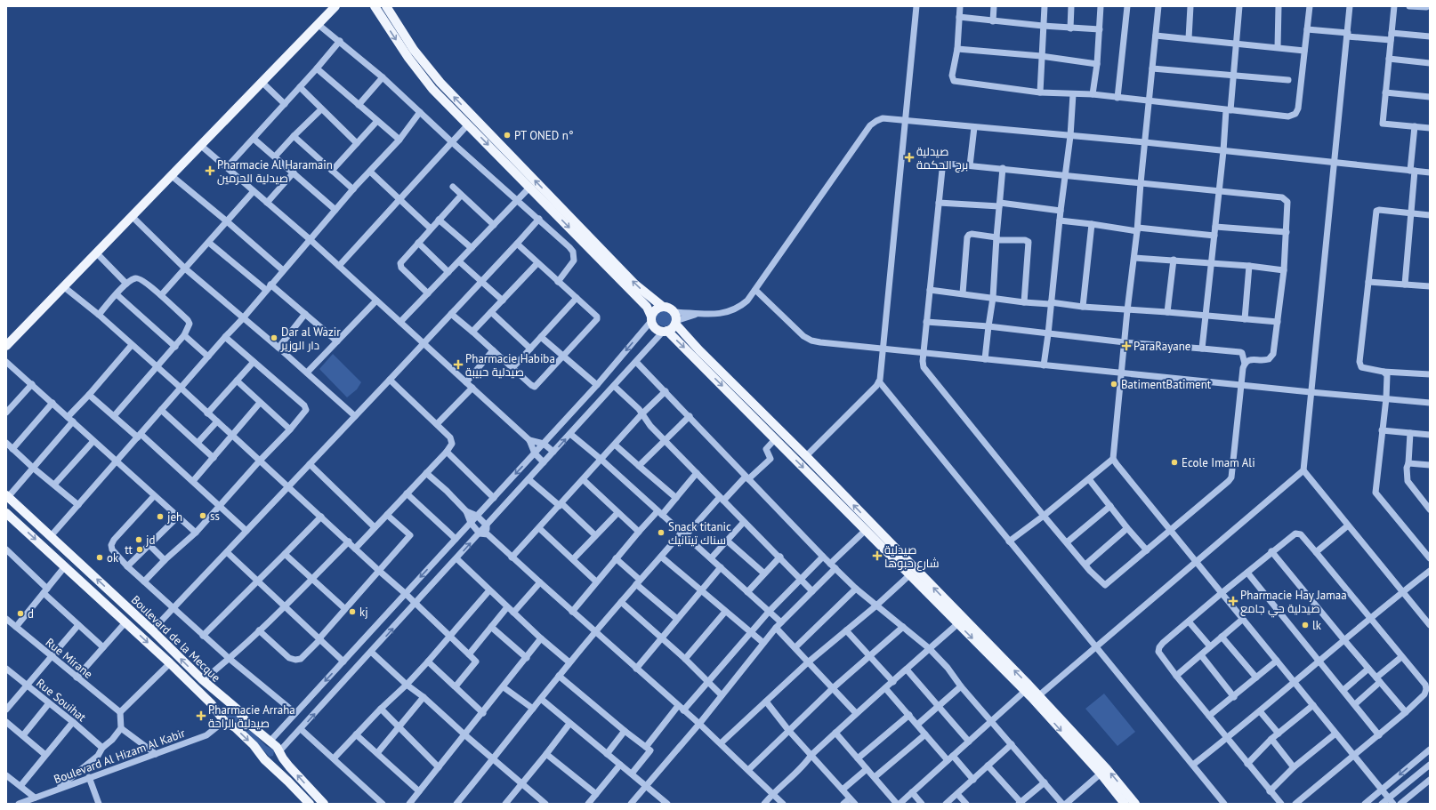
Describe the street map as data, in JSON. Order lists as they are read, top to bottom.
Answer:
{
  "streets": {
    "main road": ["Boulevard de la Mecque"],
    "street": ["Rue Mirane", "Rue Souihat", "Boulevard Al Hizam Al Kabir"]
  },
  "crossings": [
    ["Boulevard de la Mecque", "Boulevard Al Hizam Al Kabir"]
  ],
  "places": {
    "other": [
      "PT ONED n°",
      "Dar al Wazir دار الوزير",
      "BatimentBatiment",
      "Ecole Imam Ali",
      "ss",
      "jeh",
      "Snack titanic سناك تيتانيك",
      "jd",
      "tt",
      "ok",
      "kj",
      "d",
      "lk"
    ],
    "health": [
      "صيدلية برج الحكمة",
      "Pharmacie Al Haramain صيدلية الحرمين",
      "ParaRayane",
      "Pharmacie Habiba صيدلية حبيبة",
      "صيدلية شارع حبوها",
      "Pharmacie Hay Jamaa صيدلية حي جامع",
      "Pharmacie Arraha صيدلية الراحة"
    ]
  }
}
